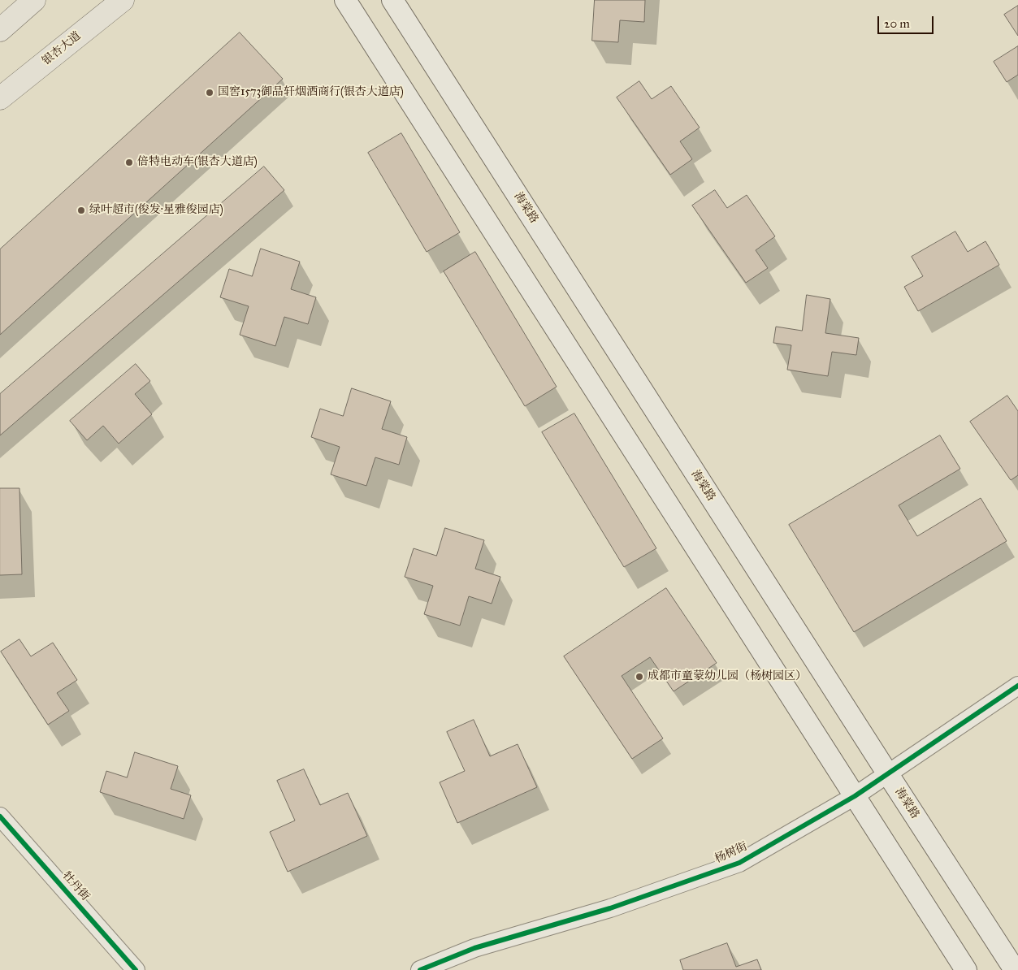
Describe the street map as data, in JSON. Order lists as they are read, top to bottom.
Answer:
{
  "streets": {
    "main road": ["银杏大道", "海棠路"],
    "street": ["杨树街", "牡丹街"]
  },
  "crossings": [
    ["海棠路", "杨树街"]
  ],
  "places": [
    "国窖1573御品轩烟酒商行(银杏大道店)",
    "倍特电动车(银杏大道店)",
    "绿叶超市(俊发·星雅俊园店)",
    "成都市童蒙幼儿园（杨树园区）"
  ],
  "scale_bar": "20 m"
}
